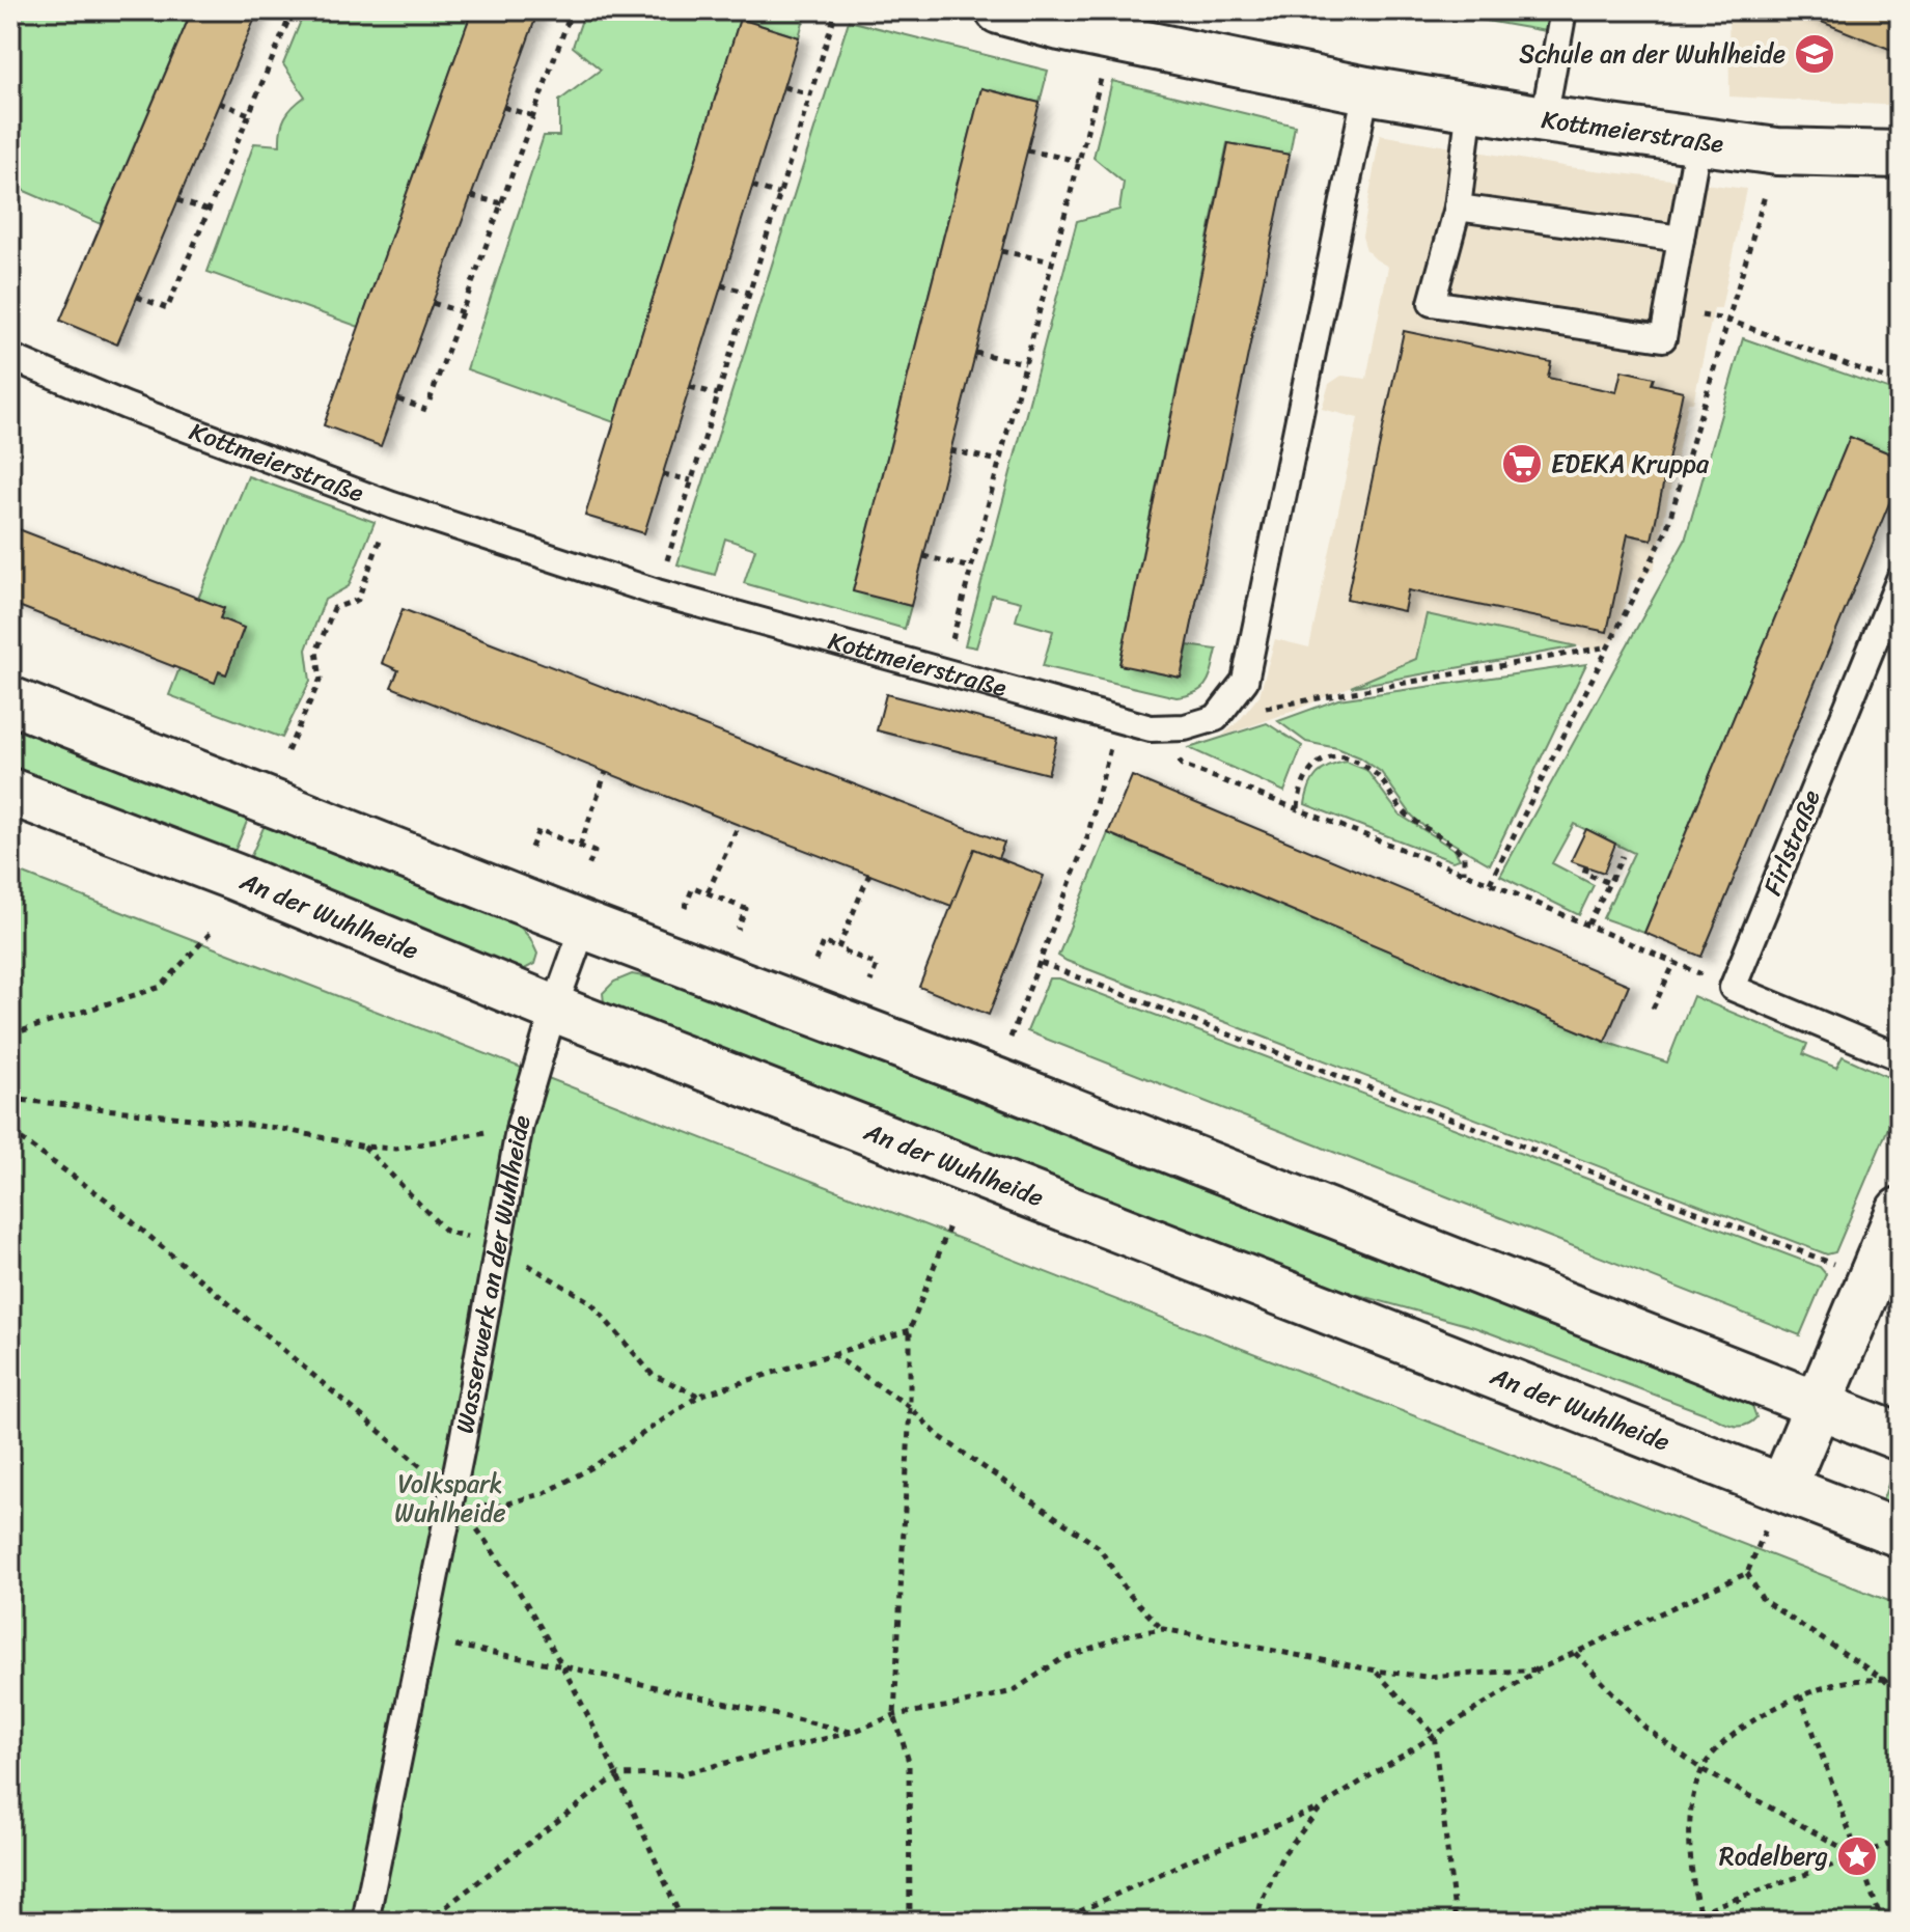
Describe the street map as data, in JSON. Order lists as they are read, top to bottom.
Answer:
{
  "streets": {
    "main road": ["Kottmeierstraße", "An der Wuhlheide"],
    "lane": ["Firlstraße", "Wasserwerk an der Wuhlheide"]
  },
  "crossings": [
    ["An der Wuhlheide", "Wasserwerk an der Wuhlheide"]
  ],
  "parks": ["Volkspark Wuhlheide"],
  "places": {
    "school or university": ["Schule an der Wuhlheide"],
    "supermarket": ["EDEKA Kruppa"],
    "place": ["Rodelberg"]
  }
}
